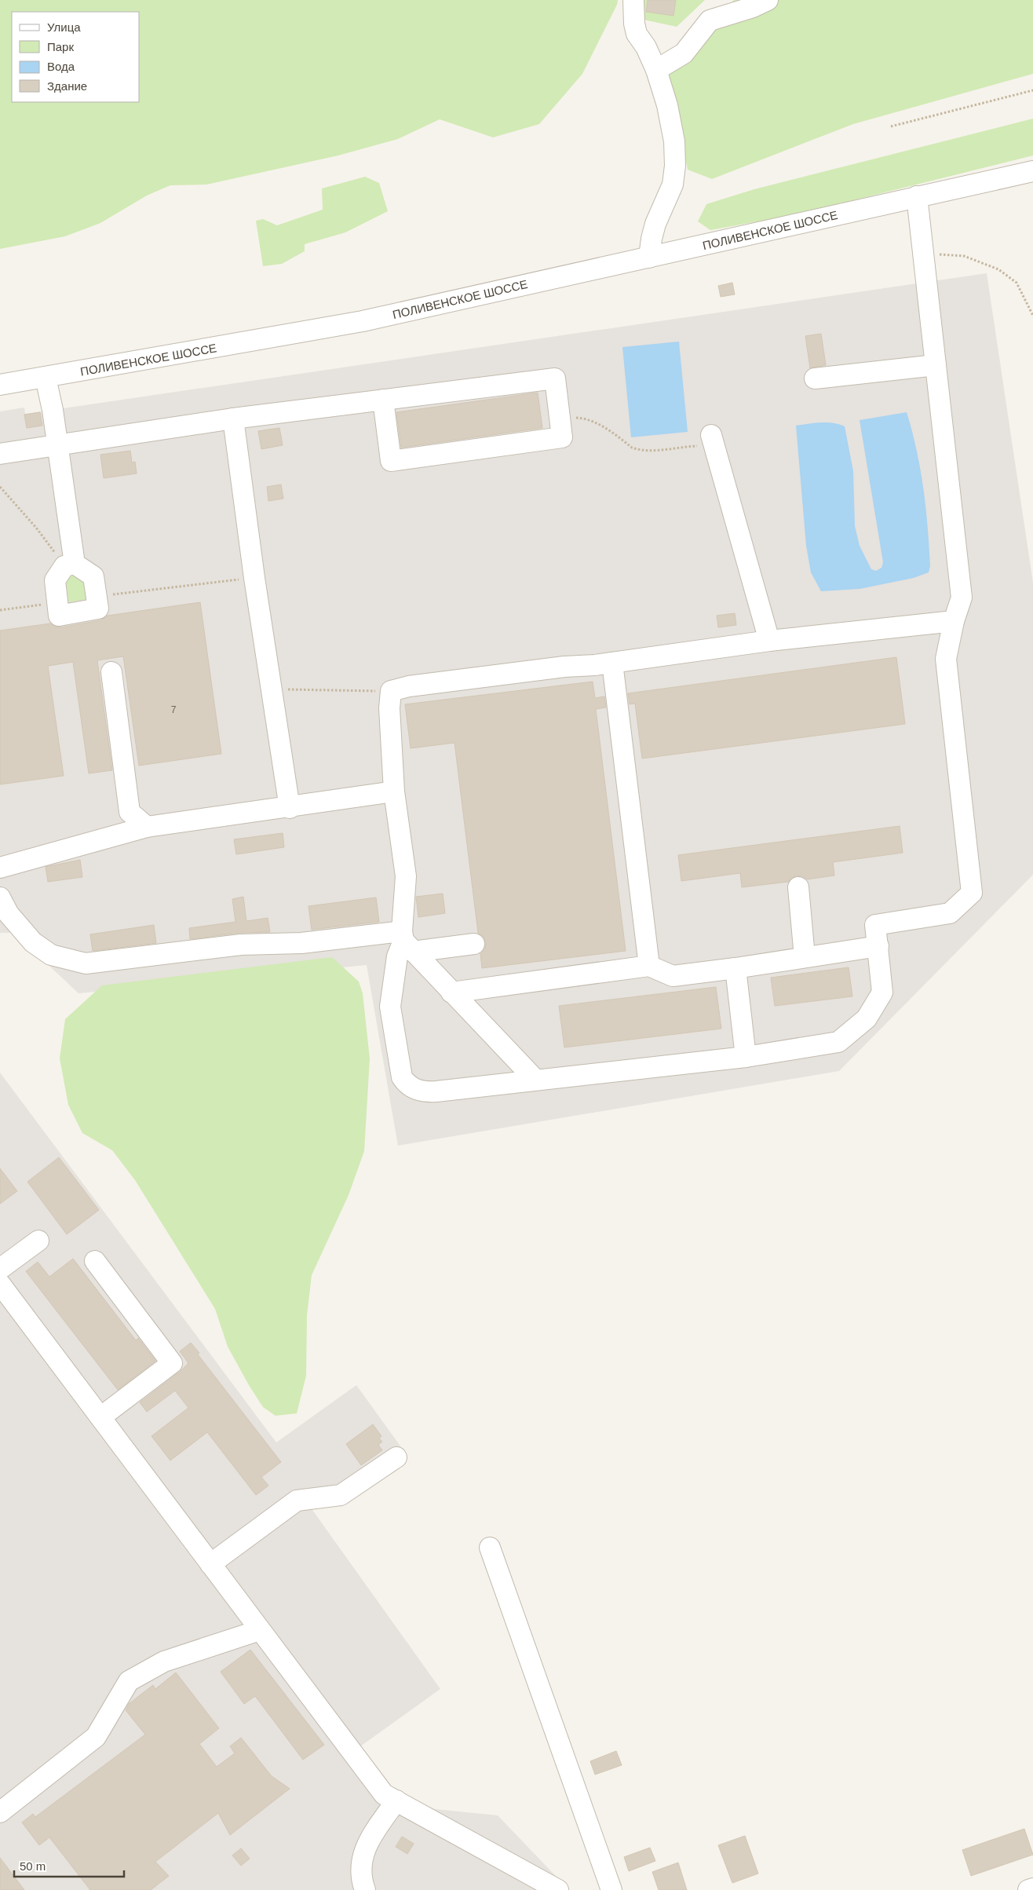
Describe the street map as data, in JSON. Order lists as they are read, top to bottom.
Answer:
{
  "streets": {
    "street": ["ПОЛИВЕНСКОЕ ШОССЕ"]
  },
  "house_numbers": ["7"],
  "legend": [
    "Улица",
    "Парк",
    "Вода",
    "Здание"
  ],
  "scale_bar": "50 m"
}
